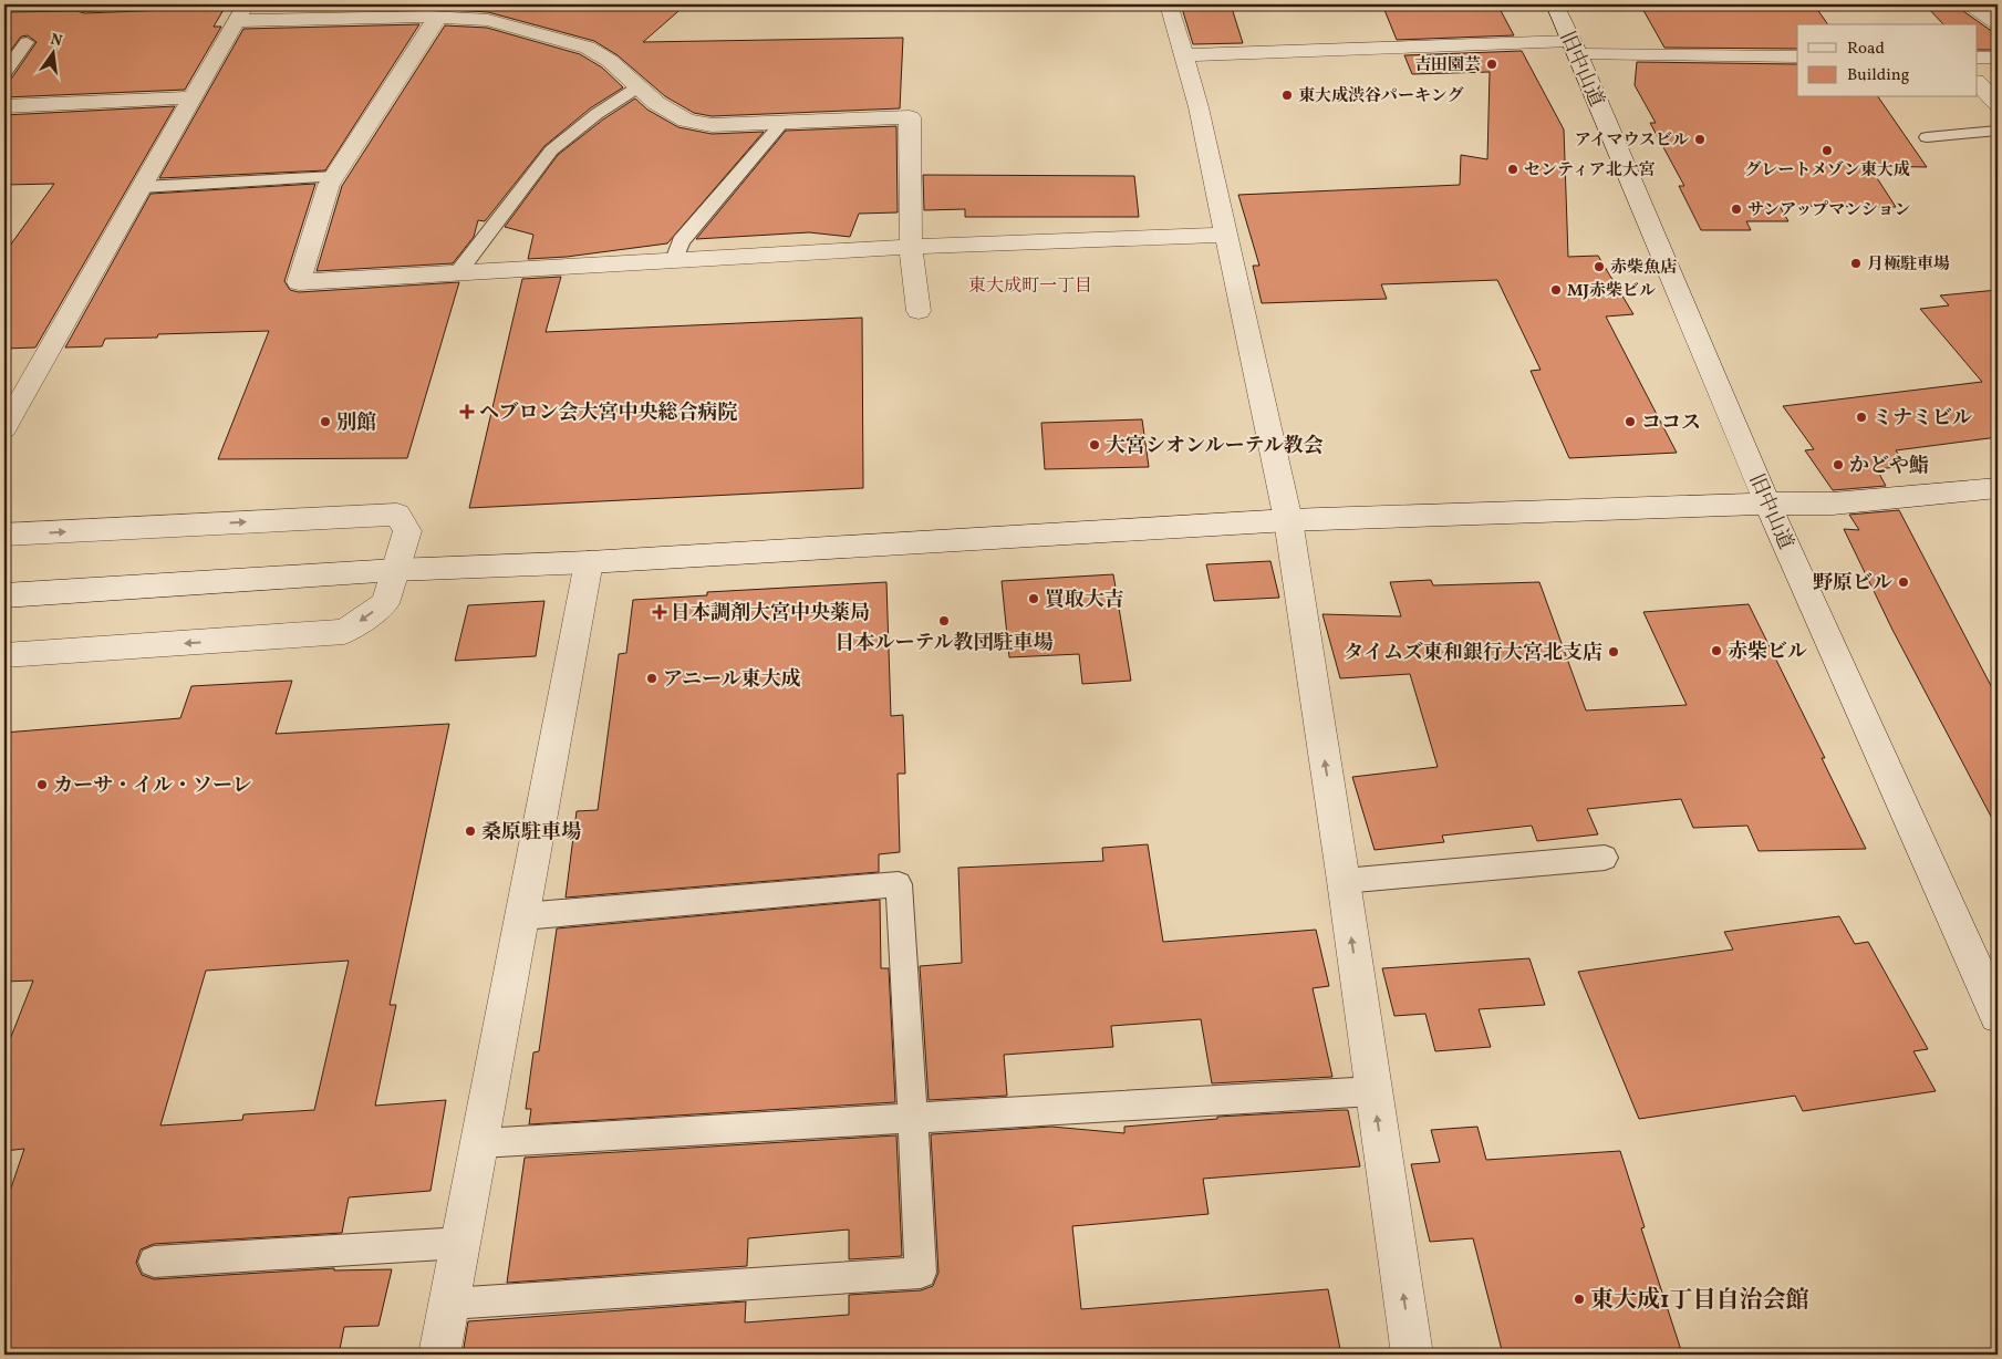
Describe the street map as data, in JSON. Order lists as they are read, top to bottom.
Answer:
{
  "streets": {
    "street": ["旧中山道"]
  },
  "districts": ["東大成町一丁目"],
  "places": {
    "other": [
      "吉田園芸",
      "東大成渋谷パーキング",
      "アイマウスビル",
      "グレートメゾン東大成",
      "センティア北大宮",
      "サンアップマンション",
      "月極駐車場",
      "赤柴魚店",
      "MJ赤柴ビル",
      "ミナミビル",
      "別館",
      "ココス",
      "大宮シオンルーテル教会",
      "かどや鮨",
      "野原ビル",
      "買取大吉",
      "日本ルーテル教団駐車場",
      "赤柴ビル",
      "タイムズ東和銀行大宮北支店",
      "アニール東大成",
      "カーサ・イル・ソーレ",
      "桑原駐車場",
      "東大成1丁目自治会館"
    ],
    "health": ["ヘブロン会大宮中央総合病院", "日本調剤大宮中央薬局"]
  },
  "legend": ["Road", "Building"],
  "north": "top"
}
